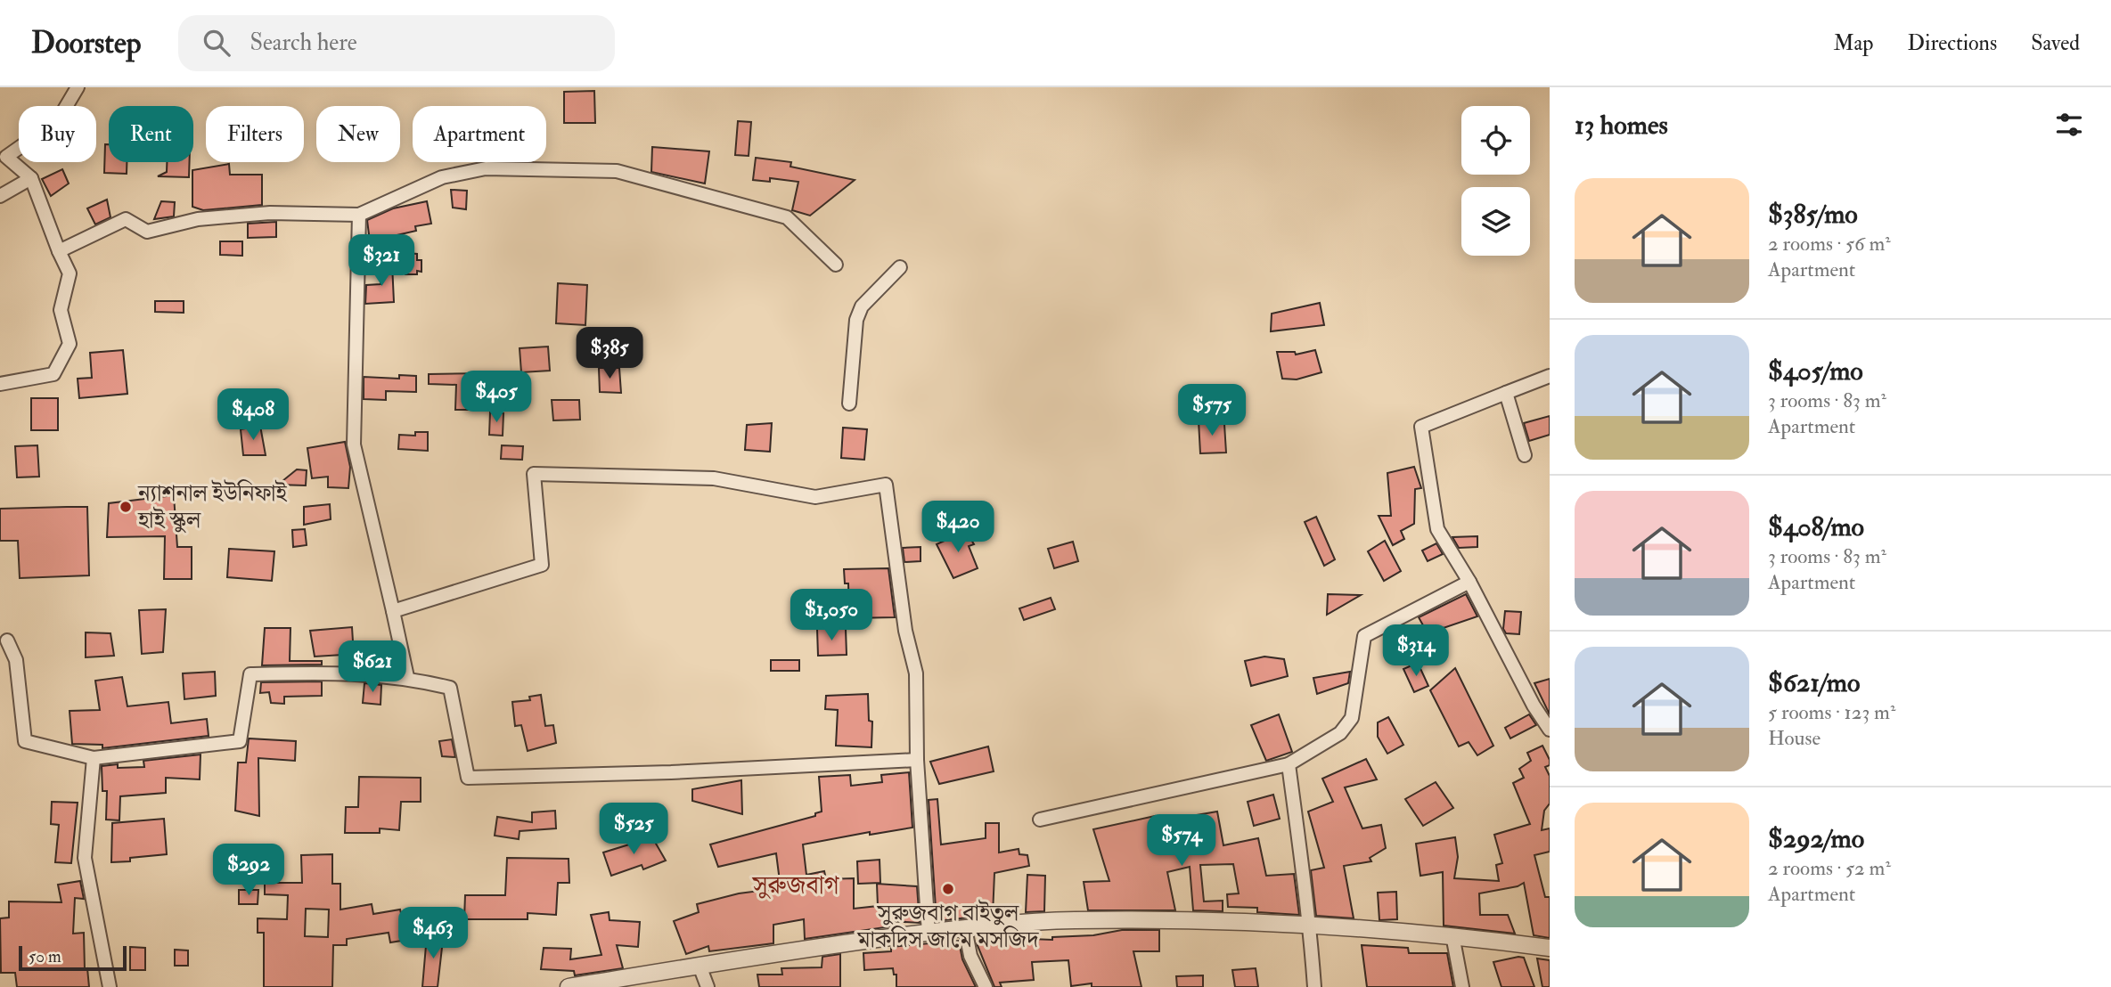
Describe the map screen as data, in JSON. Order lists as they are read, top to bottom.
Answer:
{
  "districts": ["সুরুজবাগ"],
  "places": ["ন্যাশনাল ইউনিফাই হাই স্কুল", "সুরুজবাগ বাইতুল মাকদিস জামে মসজিদ"],
  "scale_bar": "50 m",
  "page": {
    "header": "Doorstep",
    "search": "Search here",
    "nav": ["Map", "Directions", "Saved"],
    "heading": "13 homes",
    "chip": [
      "Buy",
      "Rent",
      "Filters",
      "New",
      "Apartment"
    ],
    "list": [
      {
        "name": "$385/mo",
        "note": "2 rooms · 56 m² · Apartment"
      },
      {
        "name": "$405/mo",
        "note": "3 rooms · 83 m² · Apartment"
      },
      {
        "name": "$408/mo",
        "note": "3 rooms · 83 m² · Apartment"
      },
      {
        "name": "$621/mo",
        "note": "5 rooms · 123 m² · House"
      },
      {
        "name": "$292/mo",
        "note": "2 rooms · 52 m² · Apartment"
      }
    ],
    "price": [
      "$321",
      "$385",
      "$405",
      "$575",
      "$408",
      "$420",
      "$1,050",
      "$314",
      "$621",
      "$525",
      "$574",
      "$292",
      "$463"
    ],
    "scale": "50 m"
  }
}
